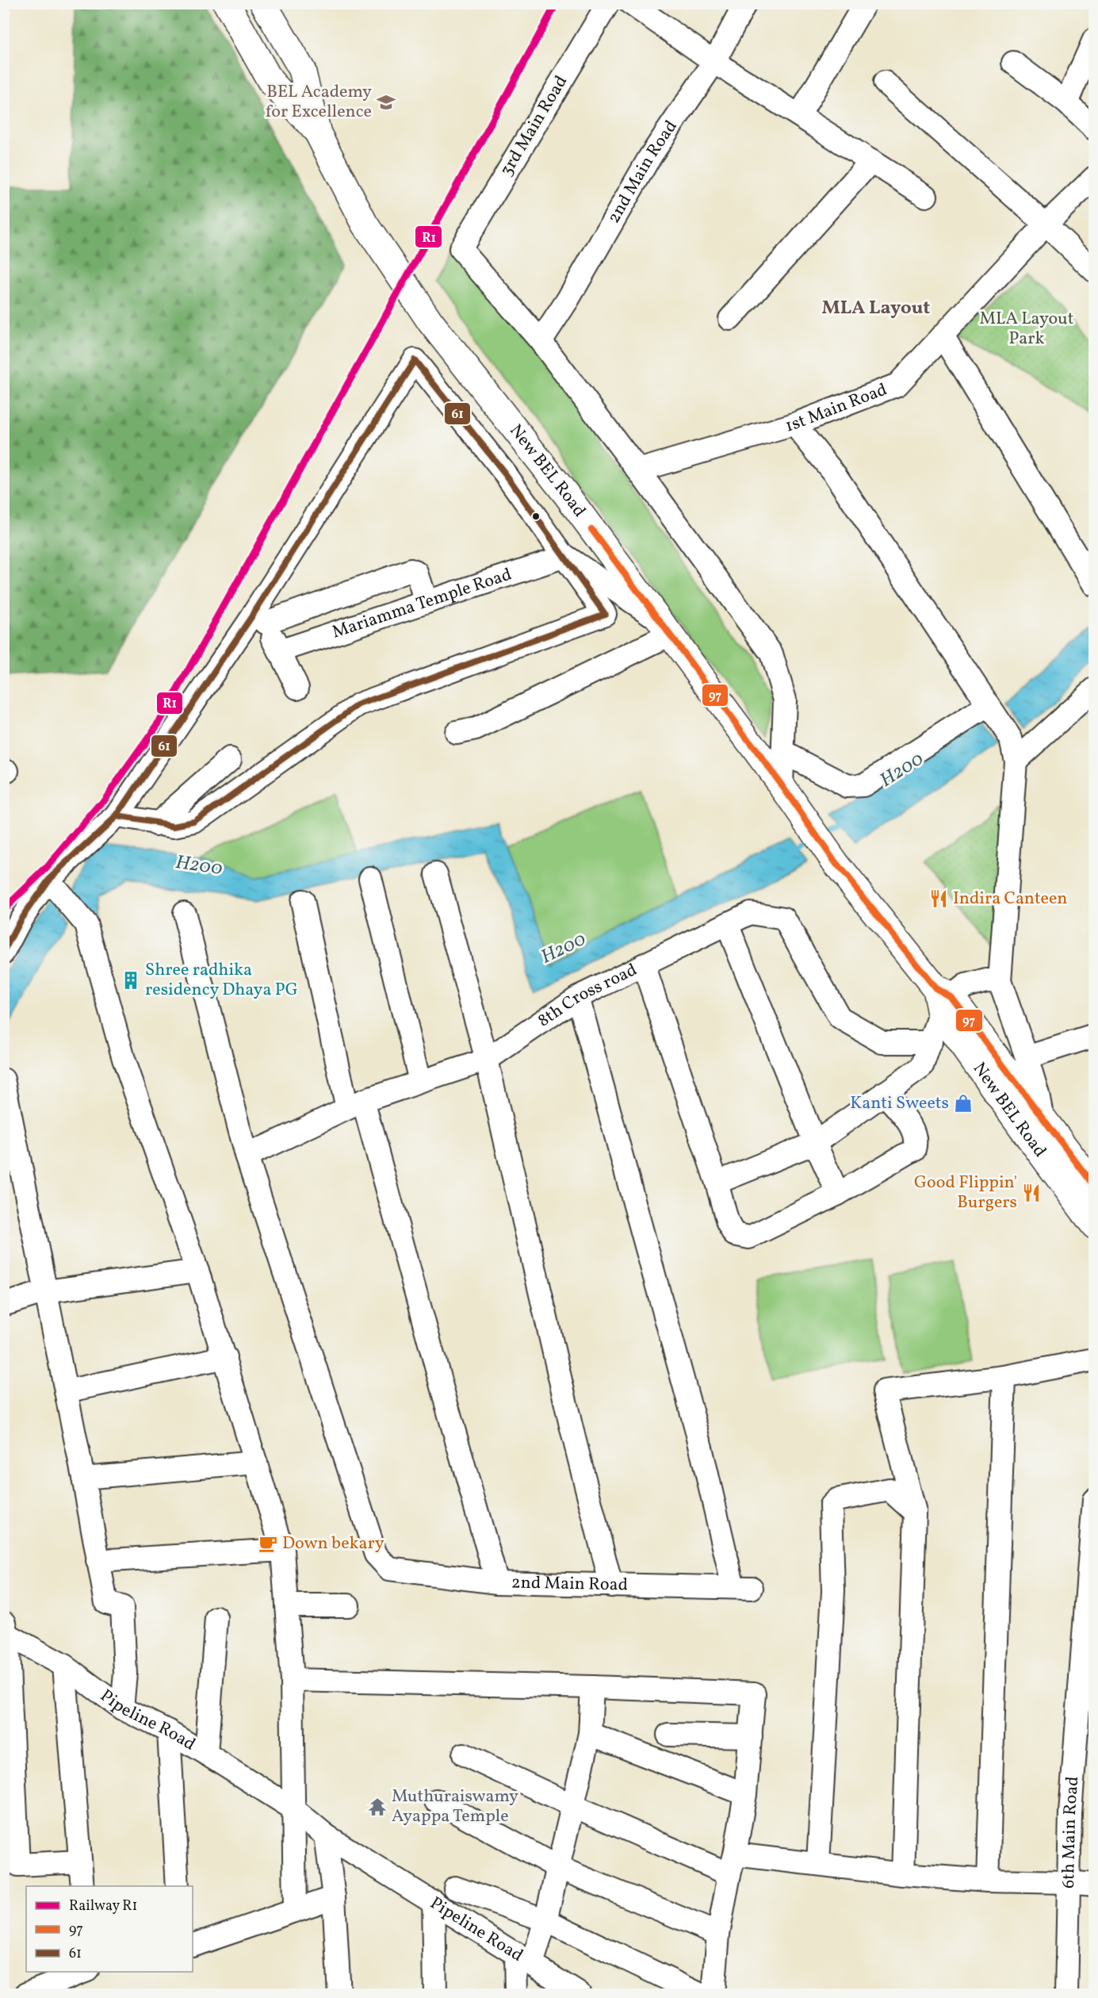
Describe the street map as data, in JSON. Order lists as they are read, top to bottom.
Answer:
{
  "streets": {
    "main road": ["New BEL Road"],
    "street": [
      "3rd Main Road",
      "2nd Main Road",
      "1st Main Road",
      "Mariamma Temple Road",
      "8th Cross road",
      "Pipeline Road",
      "6th Main Road"
    ]
  },
  "crossings": [
    ["3rd Main Road", "2nd Main Road"],
    ["2nd Main Road", "8th Cross road"]
  ],
  "districts": ["MLA Layout"],
  "water": ["H200"],
  "parks": ["MLA Layout Park"],
  "places": {
    "school or university": ["BEL Academy for Excellence"],
    "restaurant": ["Indira Canteen", "Good Flippin' Burgers"],
    "building": ["Shree radhika residency Dhaya PG"],
    "shop": ["Kanti Sweets"],
    "cafe": ["Down bekary"],
    "temple": ["Muthuraiswamy Ayappa Temple"]
  },
  "lines": ["rail line R1", "transit line 61", "transit line 97"],
  "legend": ["Railway R1", "97", "61"]
}
